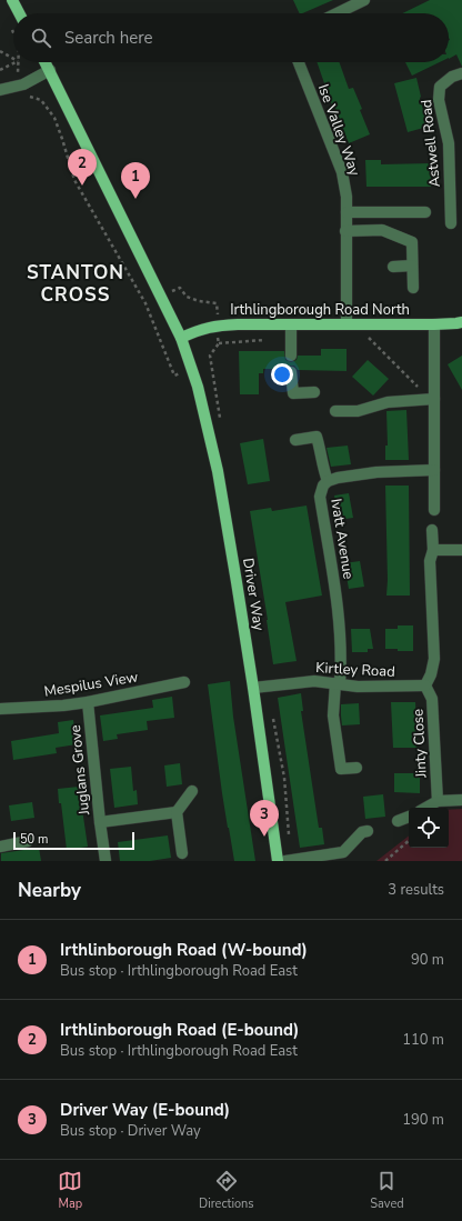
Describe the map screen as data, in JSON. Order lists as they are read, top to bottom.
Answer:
{
  "streets": {
    "main road": ["Irthlingborough Road North", "Driver Way"],
    "street": [
      "Ise Valley Way",
      "Astwell Road",
      "Ivatt Avenue",
      "Kirtley Road",
      "Mespilus View",
      "Jinty Close",
      "Juglans Grove"
    ]
  },
  "crossings": [
    ["Ise Valley Way", "Irthlingborough Road North"],
    ["Irthlingborough Road North", "Driver Way"],
    ["Ivatt Avenue", "Kirtley Road"],
    ["Driver Way", "Kirtley Road"],
    ["Kirtley Road", "Jinty Close"],
    ["Mespilus View", "Juglans Grove"]
  ],
  "districts": ["STANTON CROSS"],
  "scale_bar": "50 m",
  "page": {
    "search": "Search here",
    "pins": ["2", "1", "3"],
    "scale": "50 m",
    "heading": ["Nearby", "3 results"],
    "list": [
      {
        "mark": "1",
        "name": "Irthlinborough Road (W-bound)",
        "note": "Bus stop · Irthlingborough Road East",
        "value": "90 m"
      },
      {
        "mark": "2",
        "name": "Irthlinborough Road (E-bound)",
        "note": "Bus stop · Irthlingborough Road East",
        "value": "110 m"
      },
      {
        "mark": "3",
        "name": "Driver Way (E-bound)",
        "note": "Bus stop · Driver Way",
        "value": "190 m"
      }
    ],
    "nav": ["Map", "Directions", "Saved"]
  }
}
